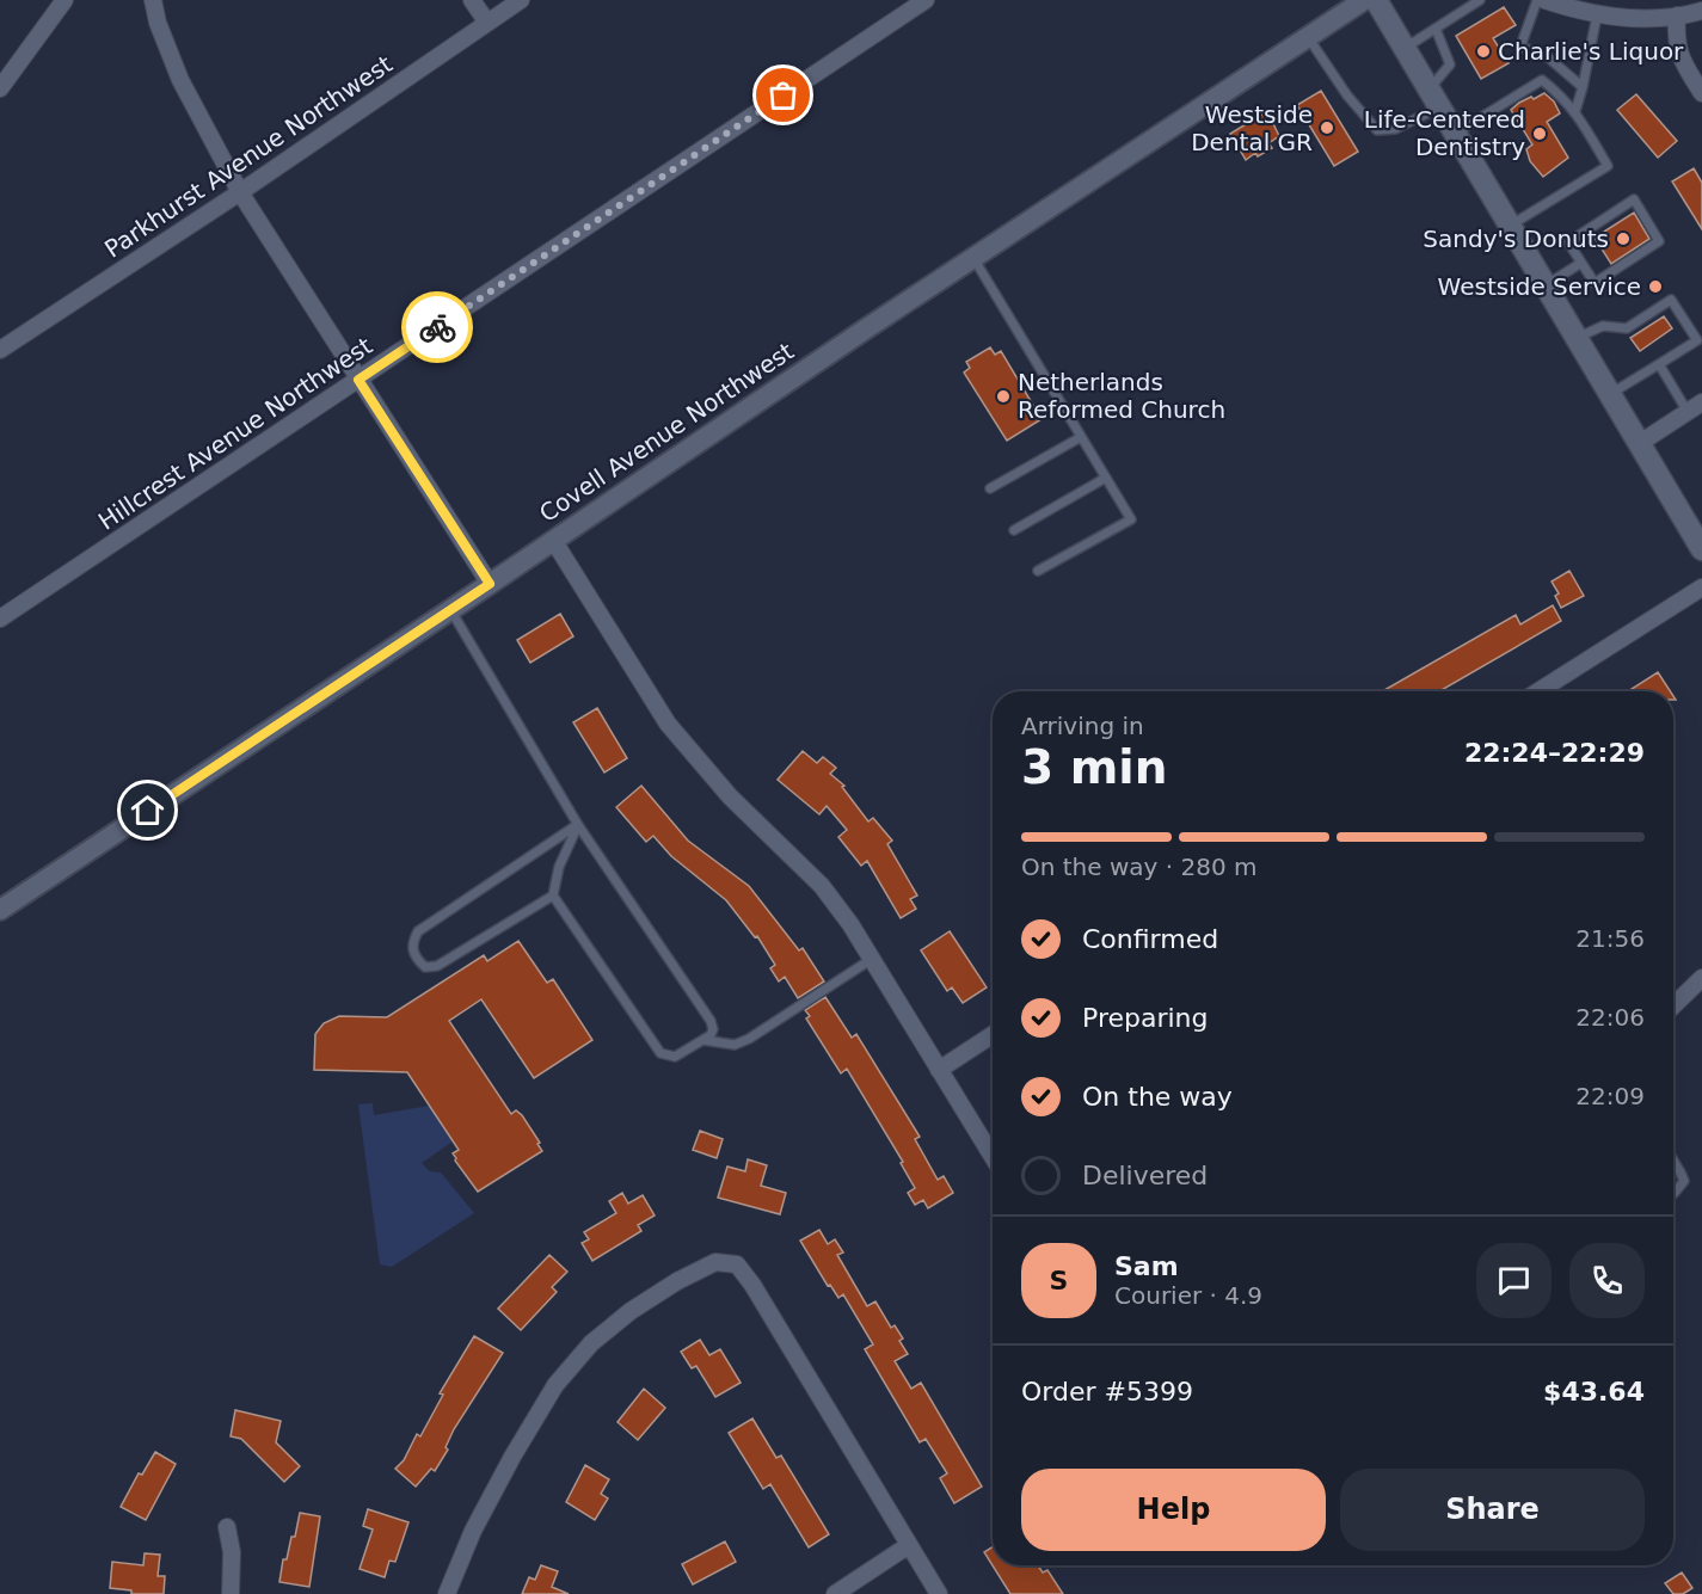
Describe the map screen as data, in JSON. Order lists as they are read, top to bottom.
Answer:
{
  "streets": {
    "street": ["Parkhurst Avenue Northwest", "Covell Avenue Northwest", "Hillcrest Avenue Northwest"]
  },
  "places": [
    "Charlie's Liquor",
    "Westside Dental GR",
    "Life-Centered Dentistry",
    "Sandy's Donuts",
    "Westside Service",
    "Netherlands Reformed Church"
  ],
  "page": {
    "heading": ["3 min", "Arriving in", "22:24–22:29"],
    "panel": [
      "Sam",
      "Courier · 4.9",
      "Order #5399",
      "$43.64"
    ],
    "bar": "On the way · 280 m",
    "list": [
      ["Confirmed", "21:56"],
      ["Preparing", "22:06"],
      ["On the way", "22:09"],
      "Delivered"
    ],
    "round": "S",
    "buttons": ["Help", "Share"]
  }
}
